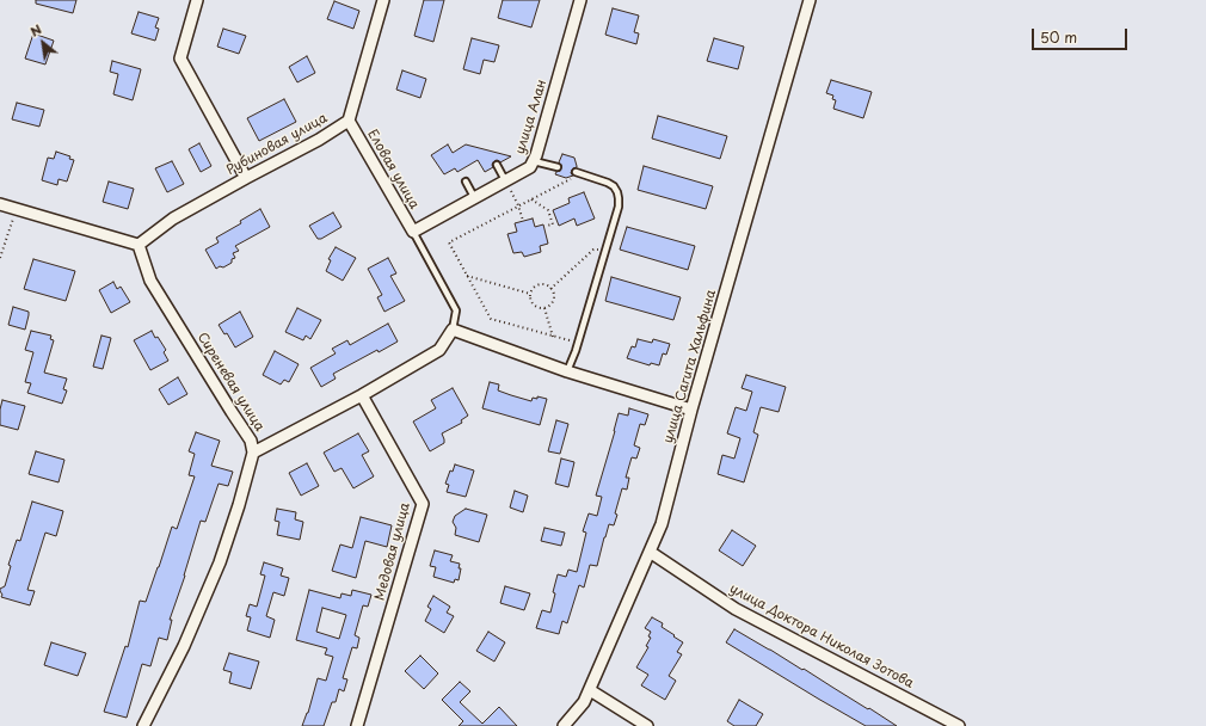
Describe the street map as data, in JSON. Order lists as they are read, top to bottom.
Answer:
{
  "streets": {
    "street": [
      "улица Алан",
      "Рубиновая улица",
      "Еловая улица",
      "улица Сагита Хальфина",
      "Сиреневая улица",
      "Медовая улица",
      "улица Доктора Николая Зотова"
    ]
  },
  "crossings": [
    ["улица Алан", "Еловая улица"],
    ["Рубиновая улица", "Еловая улица"],
    ["Рубиновая улица", "Сиреневая улица"],
    ["улица Сагита Хальфина", "улица Доктора Николая Зотова"]
  ],
  "scale_bar": "50 m",
  "north": "top left"
}
